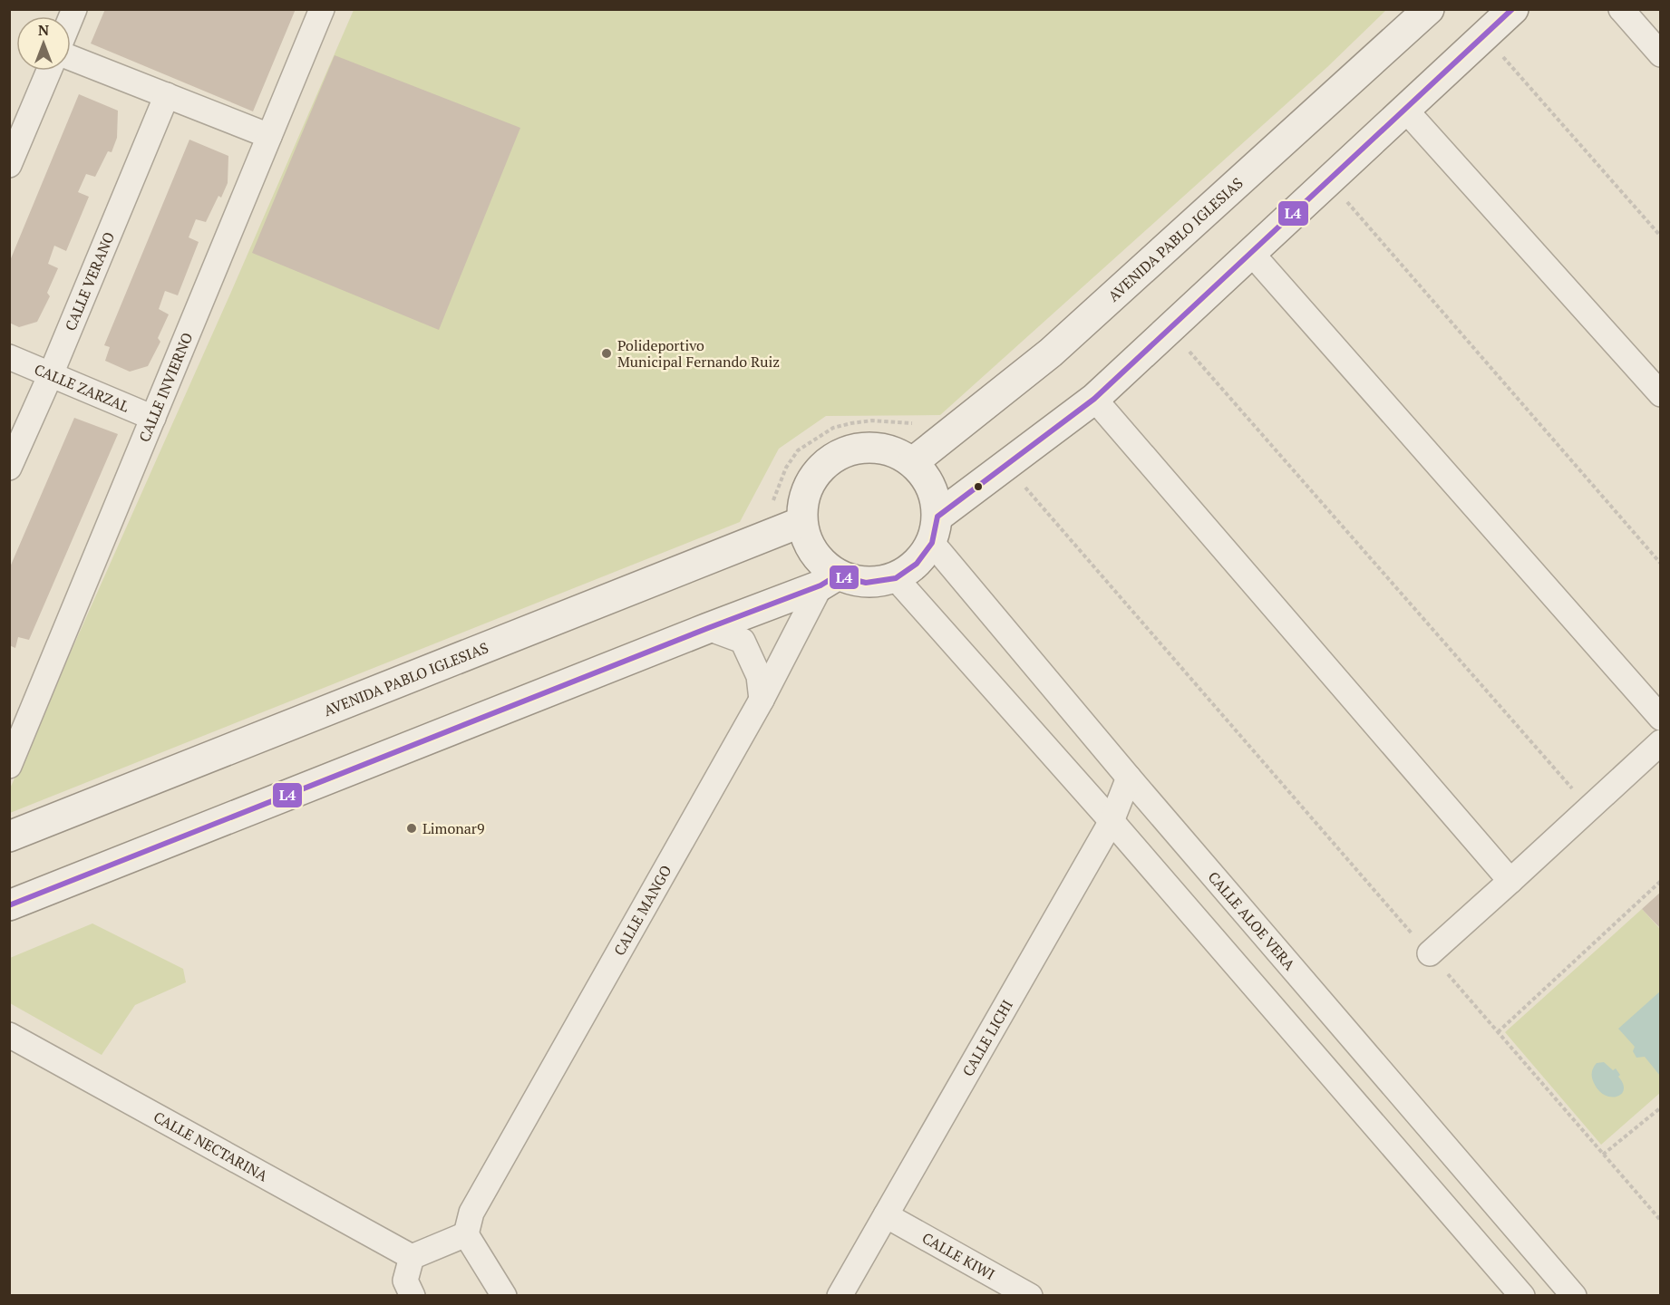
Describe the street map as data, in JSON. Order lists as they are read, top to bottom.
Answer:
{
  "streets": {
    "street": [
      "AVENIDA PABLO IGLESIAS",
      "CALLE VERANO",
      "CALLE ZARZAL",
      "CALLE INVIERNO",
      "CALLE MANGO",
      "CALLE ALOE VERA",
      "CALLE LICHI",
      "CALLE NECTARINA",
      "CALLE KIWI"
    ]
  },
  "crossings": [
    ["AVENIDA PABLO IGLESIAS", "CALLE MANGO"],
    ["AVENIDA PABLO IGLESIAS", "CALLE ALOE VERA"],
    ["CALLE VERANO", "CALLE ZARZAL"],
    ["CALLE ZARZAL", "CALLE INVIERNO"],
    ["CALLE MANGO", "CALLE ALOE VERA"],
    ["CALLE ALOE VERA", "CALLE LICHI"],
    ["CALLE LICHI", "CALLE KIWI"]
  ],
  "places": ["Polideportivo Municipal Fernando Ruiz", "Limonar9"],
  "lines": ["transit line L4"],
  "north": "top"
}
